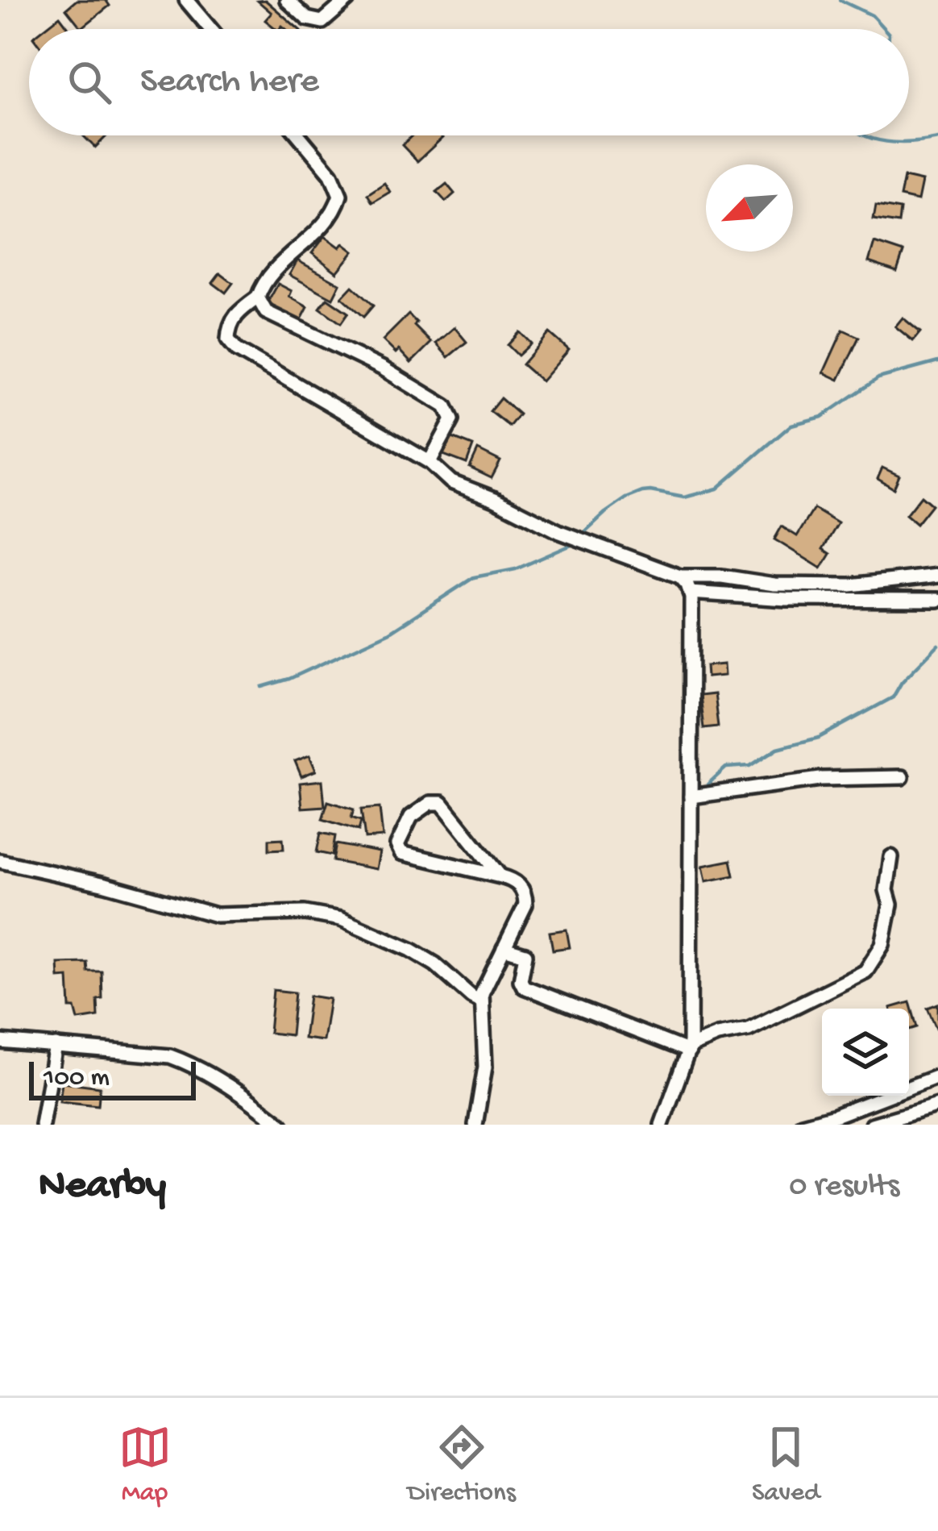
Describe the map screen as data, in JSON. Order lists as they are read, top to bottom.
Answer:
{
  "scale_bar": "100 m",
  "north": "bottom left",
  "page": {
    "search": "Search here",
    "scale": "100 m",
    "heading": ["Nearby", "0 results"],
    "nav": ["Map", "Directions", "Saved"]
  }
}
